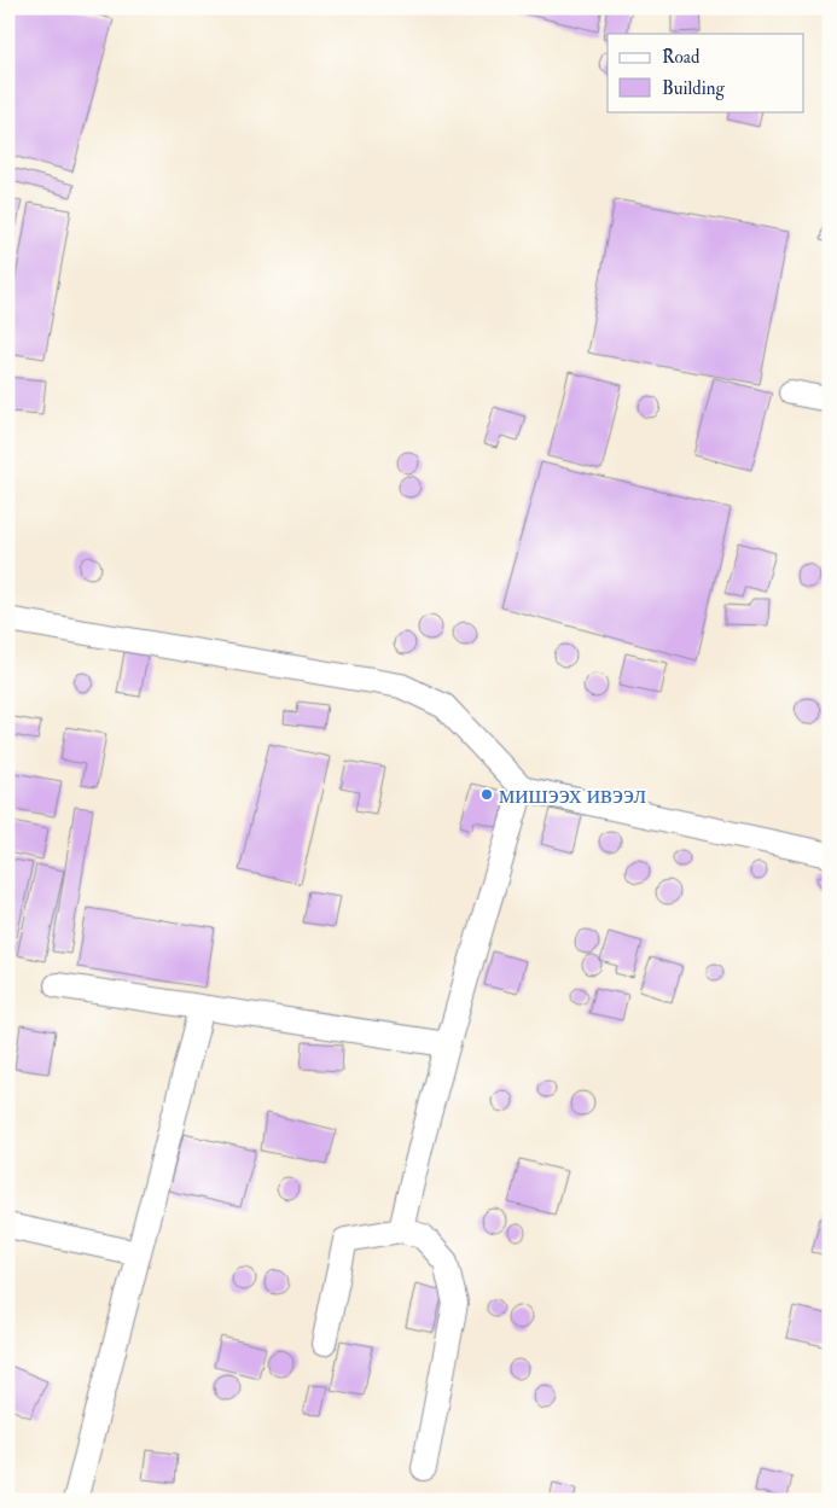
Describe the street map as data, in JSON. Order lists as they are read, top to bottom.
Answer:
{
  "places": ["мишээх ивээл"],
  "legend": ["Road", "Building"]
}
